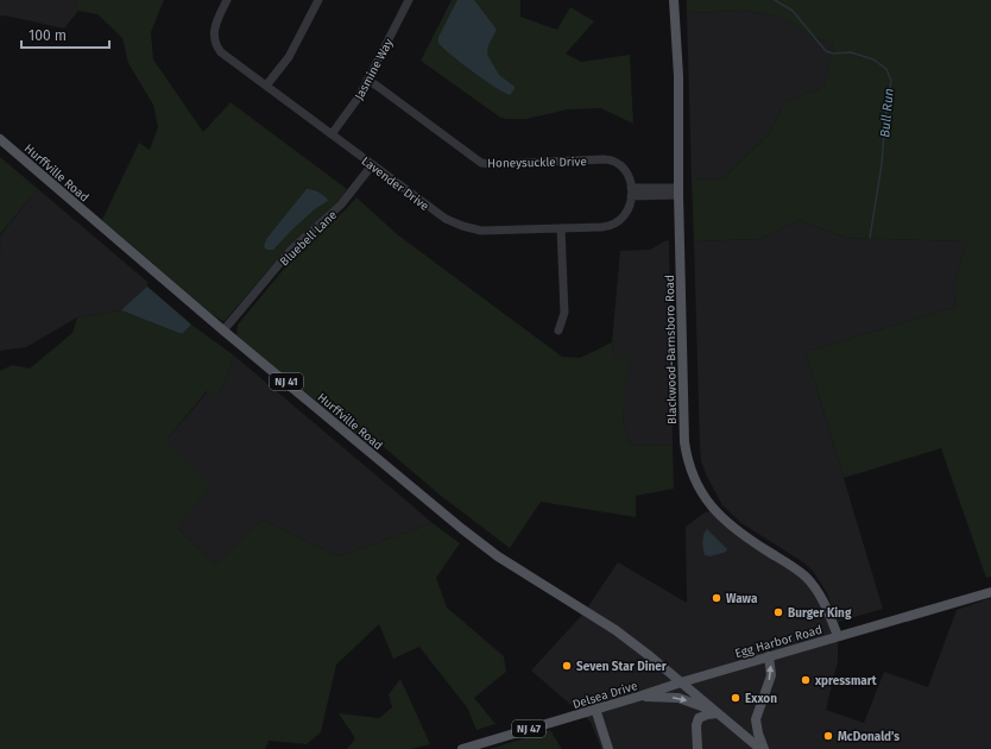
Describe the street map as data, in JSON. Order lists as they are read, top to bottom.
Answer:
{
  "streets": {
    "main road": [
      "Hurffville Road",
      "Blackwood-Barnsboro Road",
      "NJ 41",
      "Egg Harbor Road",
      "Delsea Drive",
      "NJ 47"
    ],
    "street": [
      "Jasmine Way",
      "Honeysuckle Drive",
      "Lavender Drive",
      "Bluebell Lane"
    ]
  },
  "crossings": [
    ["Jasmine Way", "Honeysuckle Drive"],
    ["Jasmine Way", "Lavender Drive"],
    ["Honeysuckle Drive", "Lavender Drive"],
    ["Hurffville Road", "Bluebell Lane"],
    ["Hurffville Road", "Egg Harbor Road"],
    ["Hurffville Road", "Delsea Drive"],
    ["Hurffville Road", "NJ 47"],
    ["Lavender Drive", "Bluebell Lane"],
    ["Blackwood-Barnsboro Road", "Egg Harbor Road"],
    ["Egg Harbor Road", "Delsea Drive"],
    ["Egg Harbor Road", "NJ 47"],
    ["Delsea Drive", "NJ 47"]
  ],
  "water": ["Bull Run"],
  "places": [
    "Wawa",
    "Burger King",
    "Seven Star Diner",
    "xpressmart",
    "Exxon",
    "McDonald's"
  ],
  "scale_bar": "100 m"
}
